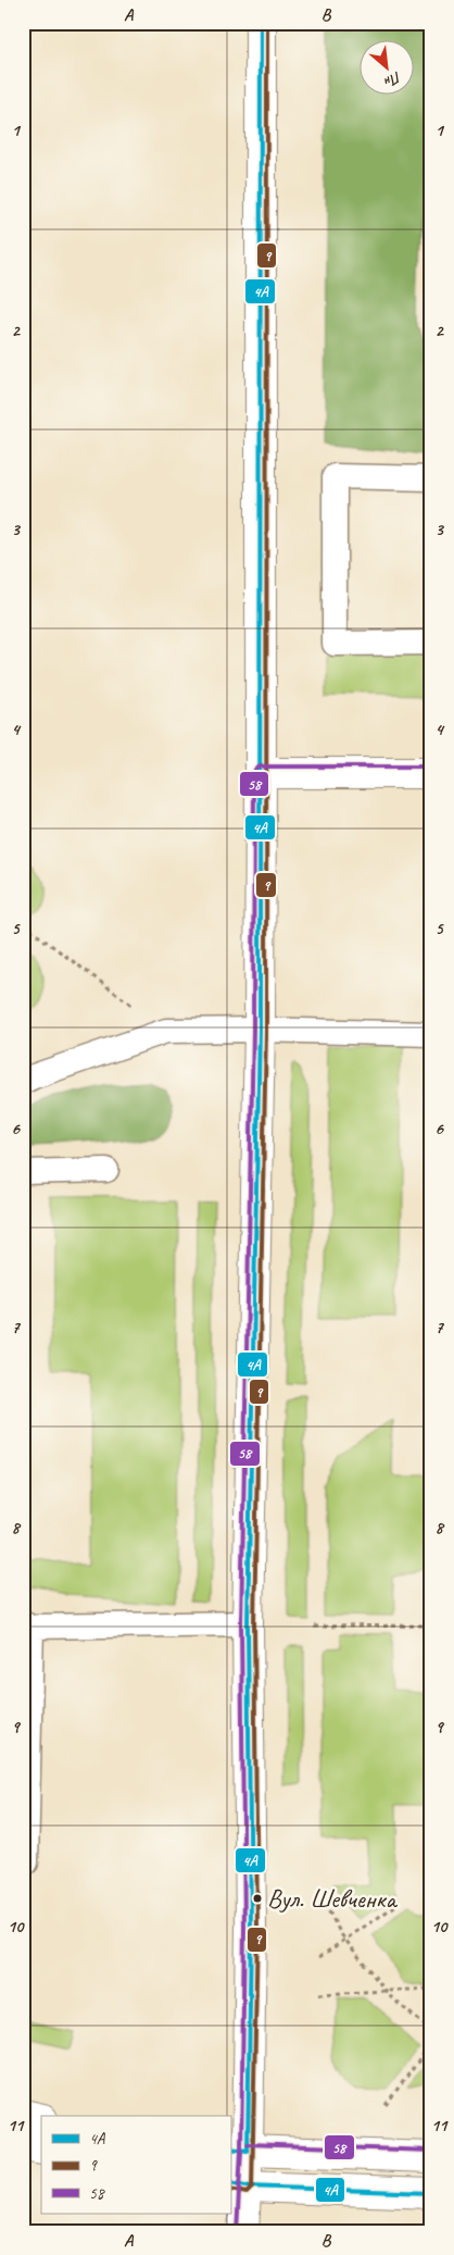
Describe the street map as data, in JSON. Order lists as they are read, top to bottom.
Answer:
{
  "places": ["Вул. Шевченка"],
  "lines": ["transit line 4А", "transit line 9", "transit line 58"],
  "legend": ["4А", "9", "58"],
  "north": "bottom right",
  "grid": {
    "columns": ["A", "B"],
    "rows": [
      "1",
      "2",
      "3",
      "4",
      "5",
      "6",
      "7",
      "8",
      "9",
      "10",
      "11"
    ]
  }
}
